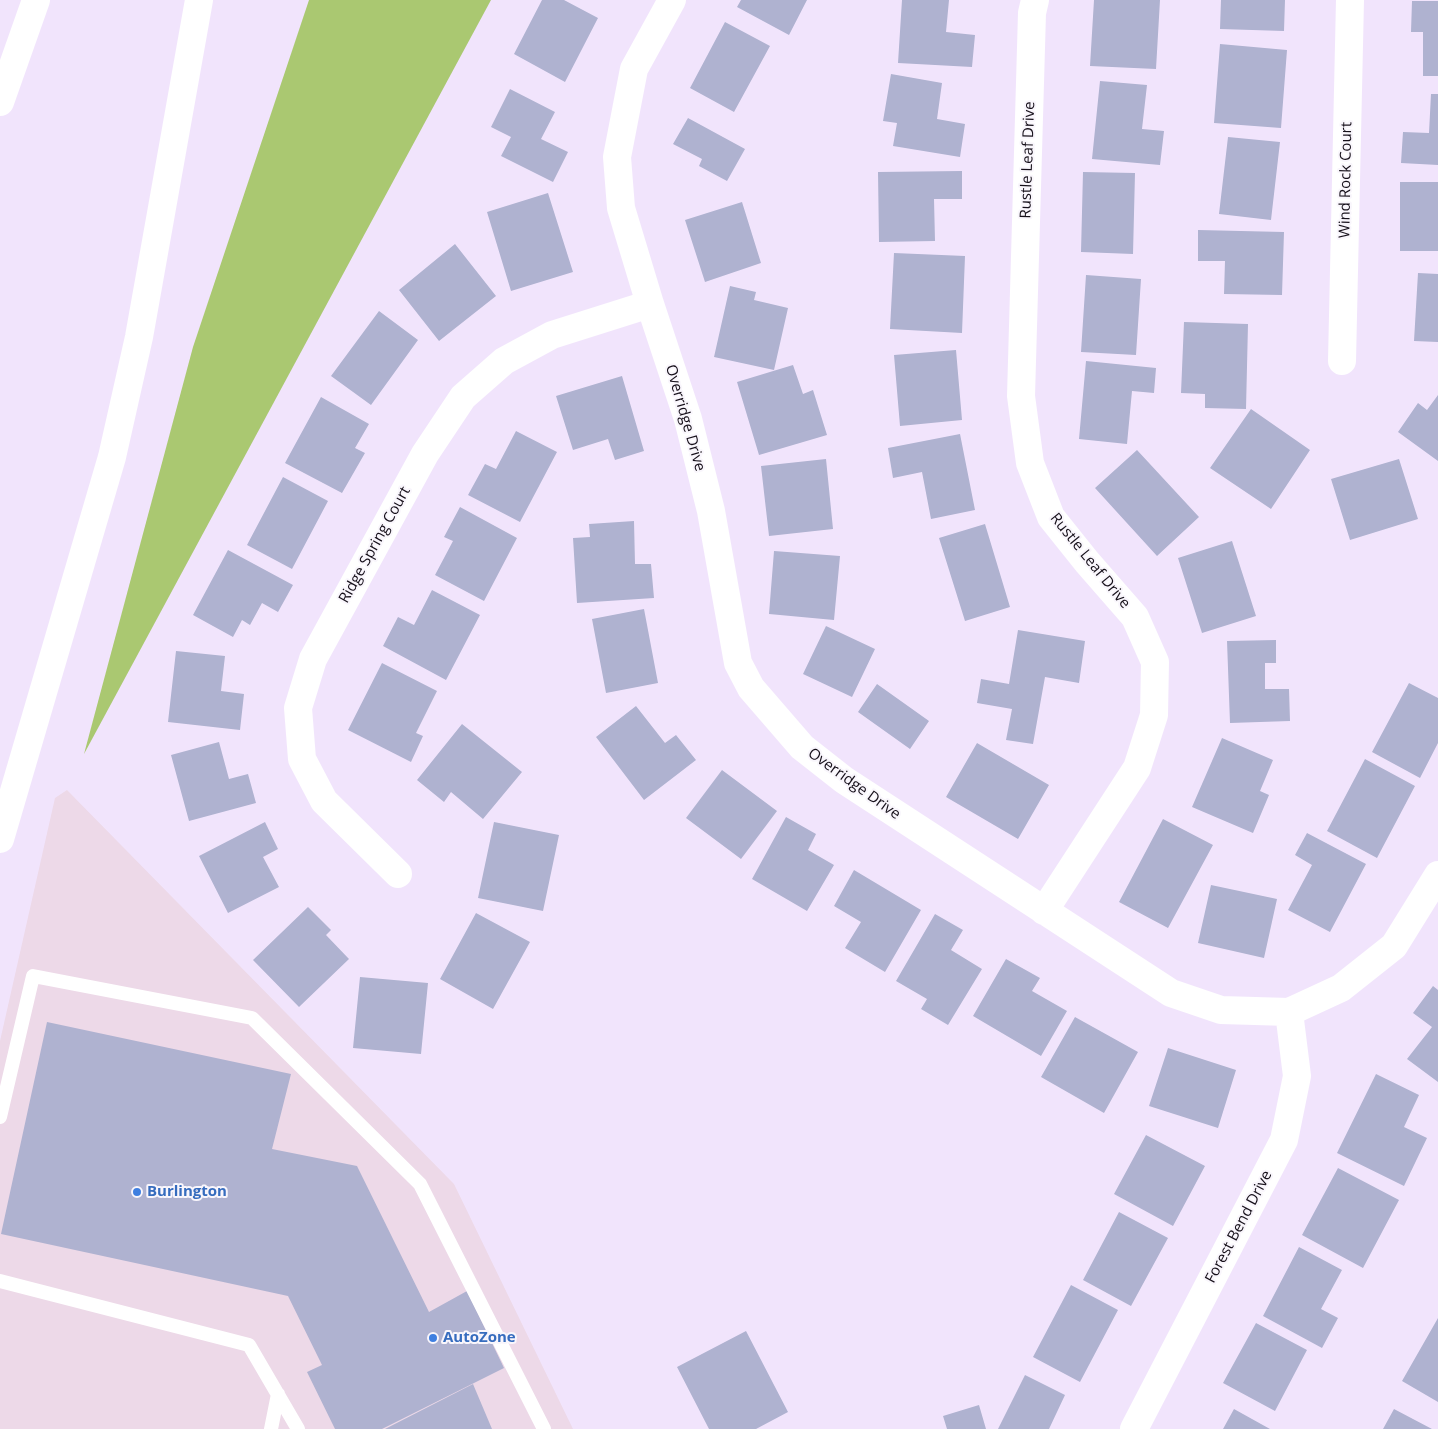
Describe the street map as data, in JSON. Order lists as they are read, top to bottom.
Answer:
{
  "streets": {
    "main road": [
      "Rustle Leaf Drive",
      "Wind Rock Court",
      "Overridge Drive",
      "Ridge Spring Court",
      "Forest Bend Drive"
    ]
  },
  "crossings": [
    ["Rustle Leaf Drive", "Overridge Drive"],
    ["Overridge Drive", "Ridge Spring Court"],
    ["Overridge Drive", "Forest Bend Drive"]
  ],
  "places": ["Burlington", "AutoZone"]
}
